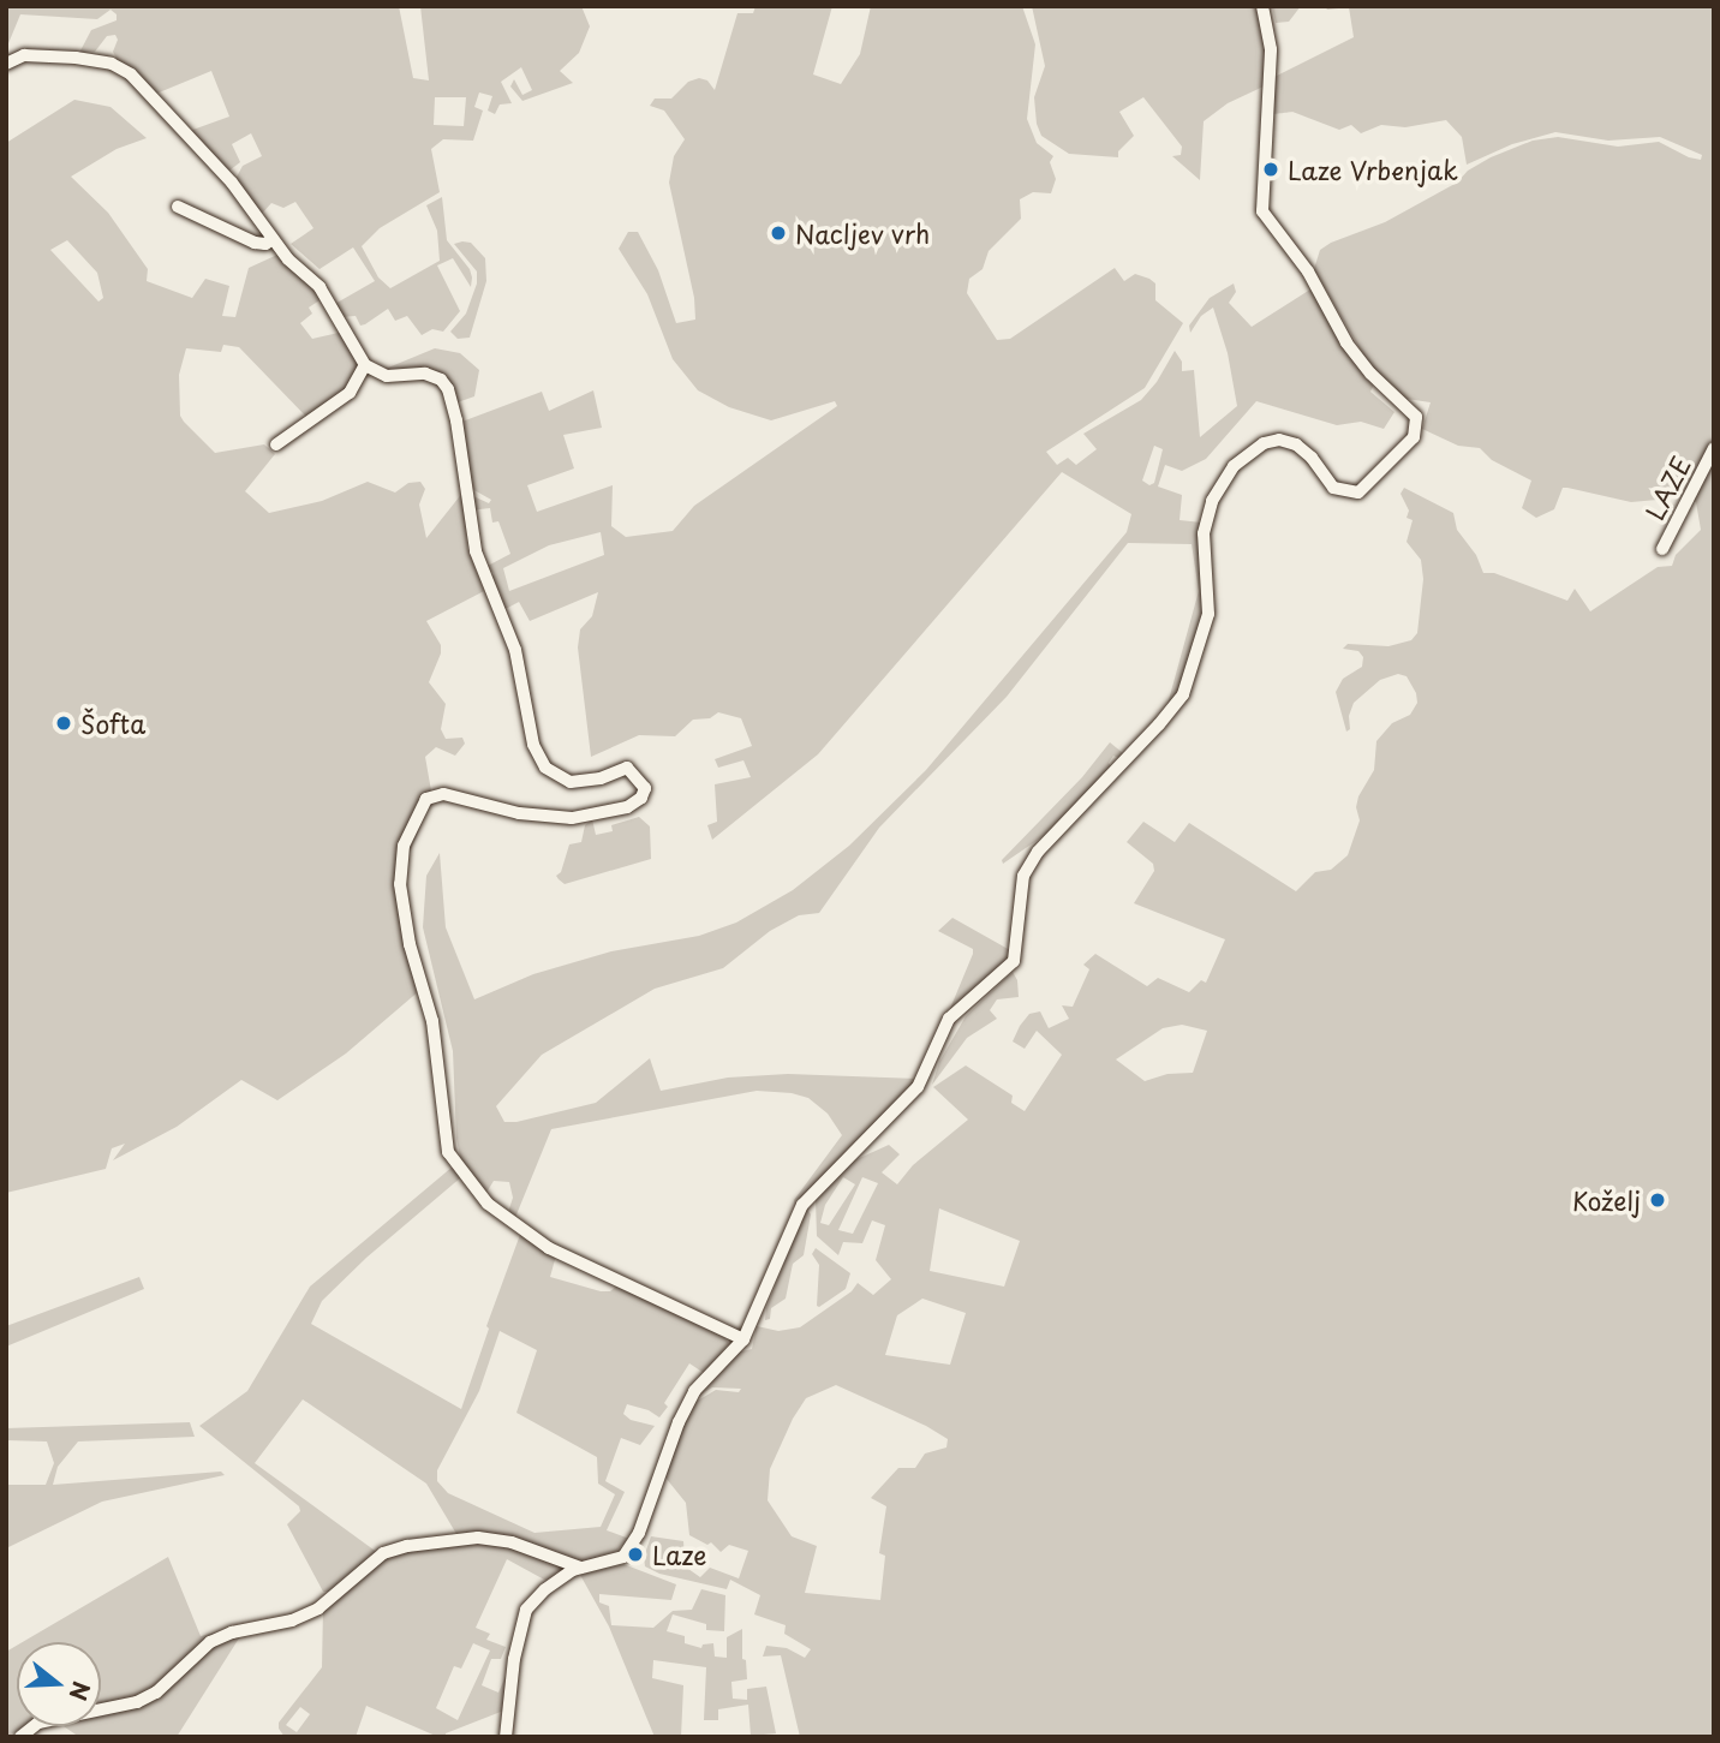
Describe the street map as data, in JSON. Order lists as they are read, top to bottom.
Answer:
{
  "streets": {
    "street": ["LAZE"]
  },
  "places": [
    "Laze Vrbenjak",
    "Nacljev vrh",
    "Šofta",
    "Koželj",
    "Laze"
  ],
  "north": "right"
}
